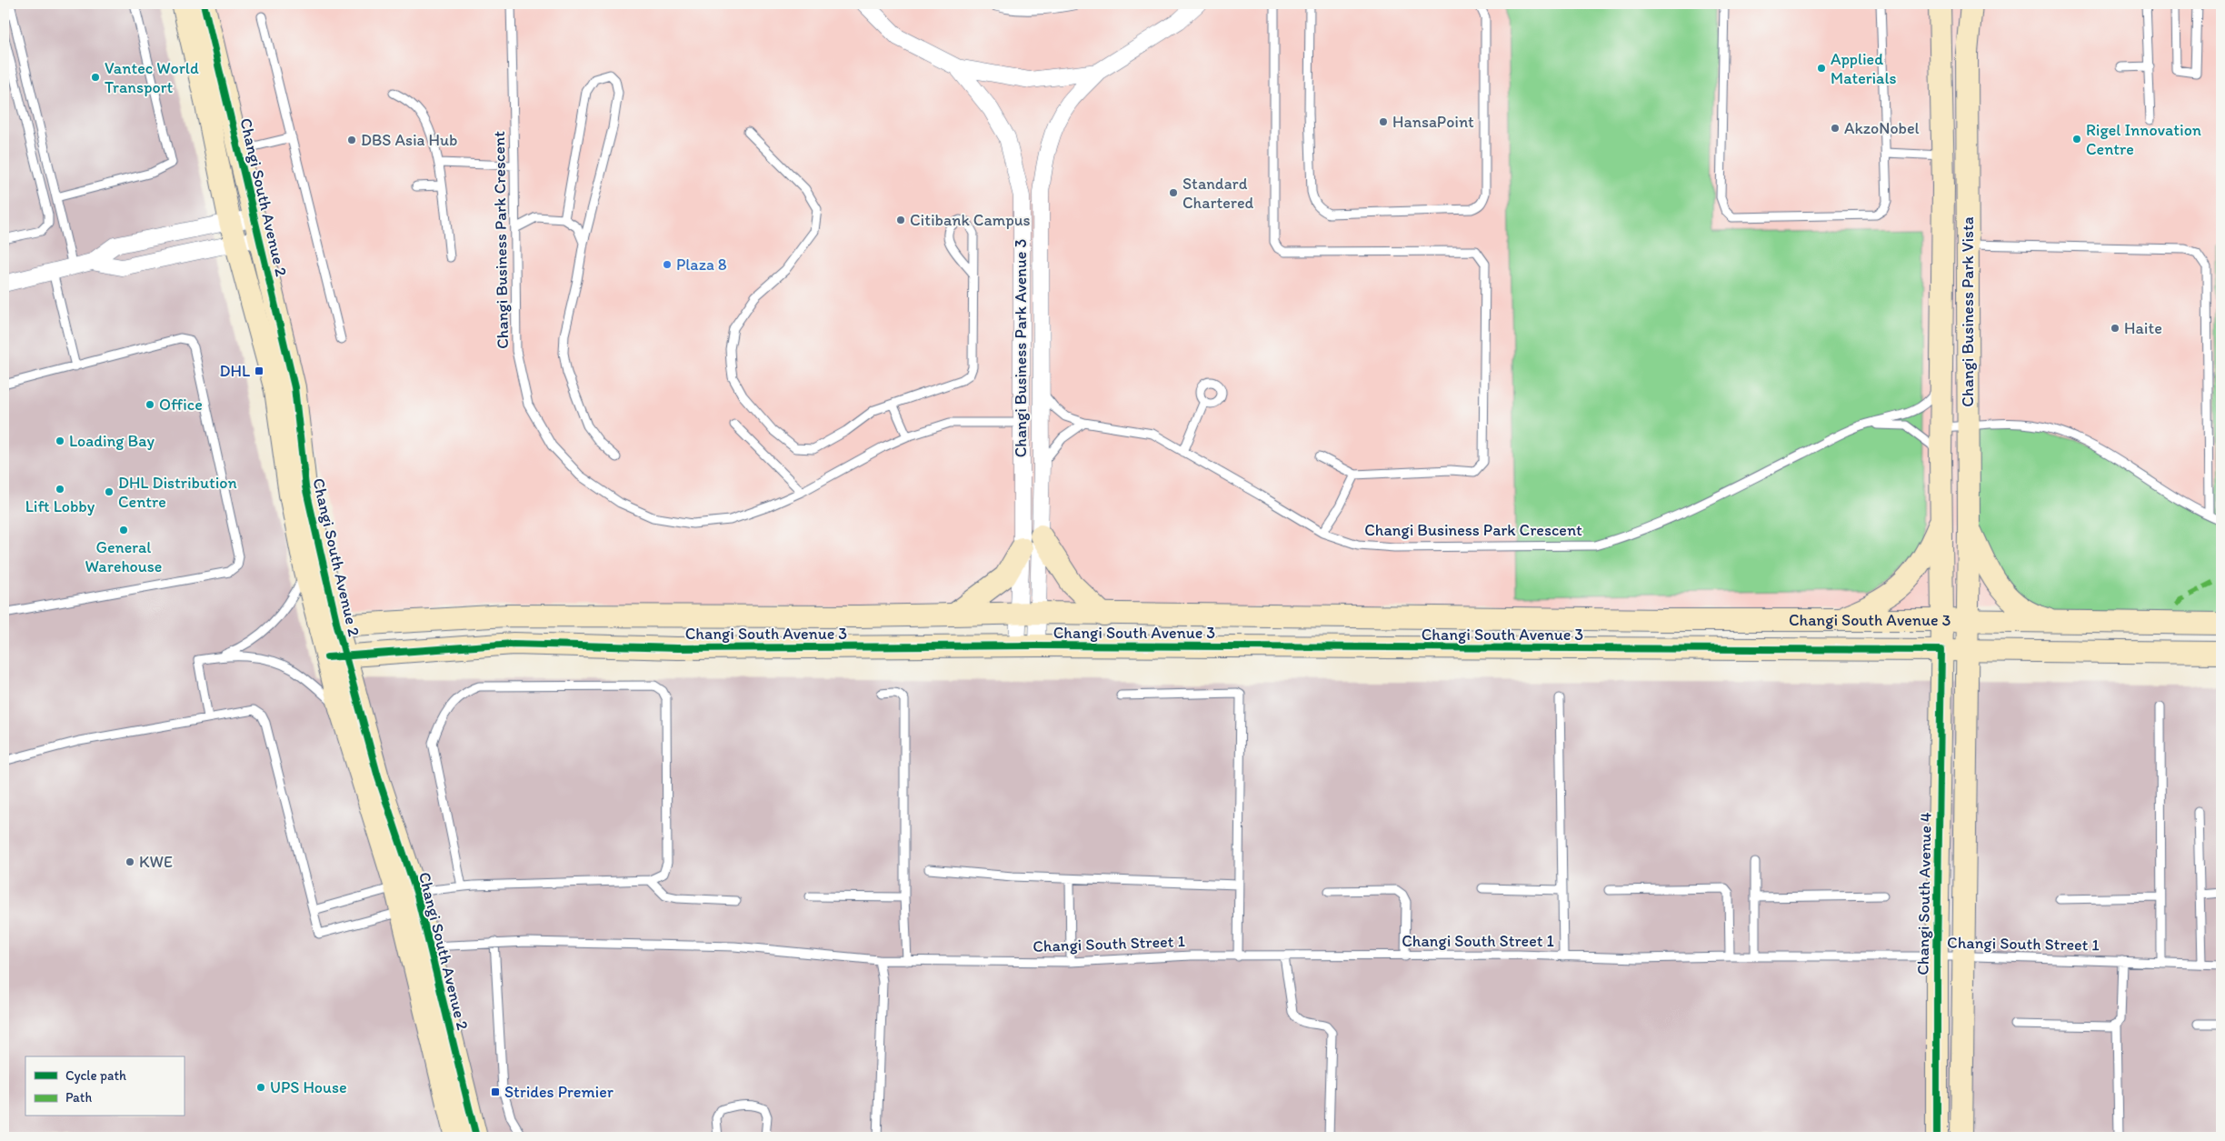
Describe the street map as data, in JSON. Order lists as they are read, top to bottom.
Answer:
{
  "streets": {
    "street": [
      "Changi South Avenue 2",
      "Changi Business Park Vista",
      "Changi Business Park Avenue 3",
      "Changi South Avenue 3",
      "Changi South Avenue 4"
    ],
    "lane": ["Changi Business Park Crescent", "Changi South Street 1"]
  },
  "crossings": [
    ["Changi South Avenue 2", "Changi South Avenue 3"],
    ["Changi South Avenue 2", "Changi South Street 1"],
    ["Changi Business Park Crescent", "Changi Business Park Vista"],
    ["Changi Business Park Crescent", "Changi Business Park Avenue 3"],
    ["Changi Business Park Vista", "Changi South Avenue 3"],
    ["Changi Business Park Vista", "Changi South Avenue 4"],
    ["Changi Business Park Avenue 3", "Changi South Avenue 3"],
    ["Changi South Avenue 3", "Changi South Avenue 4"],
    ["Changi South Avenue 4", "Changi South Street 1"]
  ],
  "places": {
    "other": [
      "Applied Materials",
      "Vantec World Transport",
      "HansaPoint",
      "AkzoNobel",
      "Rigel Innovation Centre",
      "DBS Asia Hub",
      "Standard Chartered",
      "Citibank Campus",
      "Plaza 8",
      "Haite",
      "Office",
      "Loading Bay",
      "Lift Lobby",
      "DHL Distribution Centre",
      "General Warehouse",
      "KWE",
      "UPS House"
    ],
    "transit": ["DHL", "Strides Premier"]
  },
  "legend": ["Cycle path", "Path"]
}
